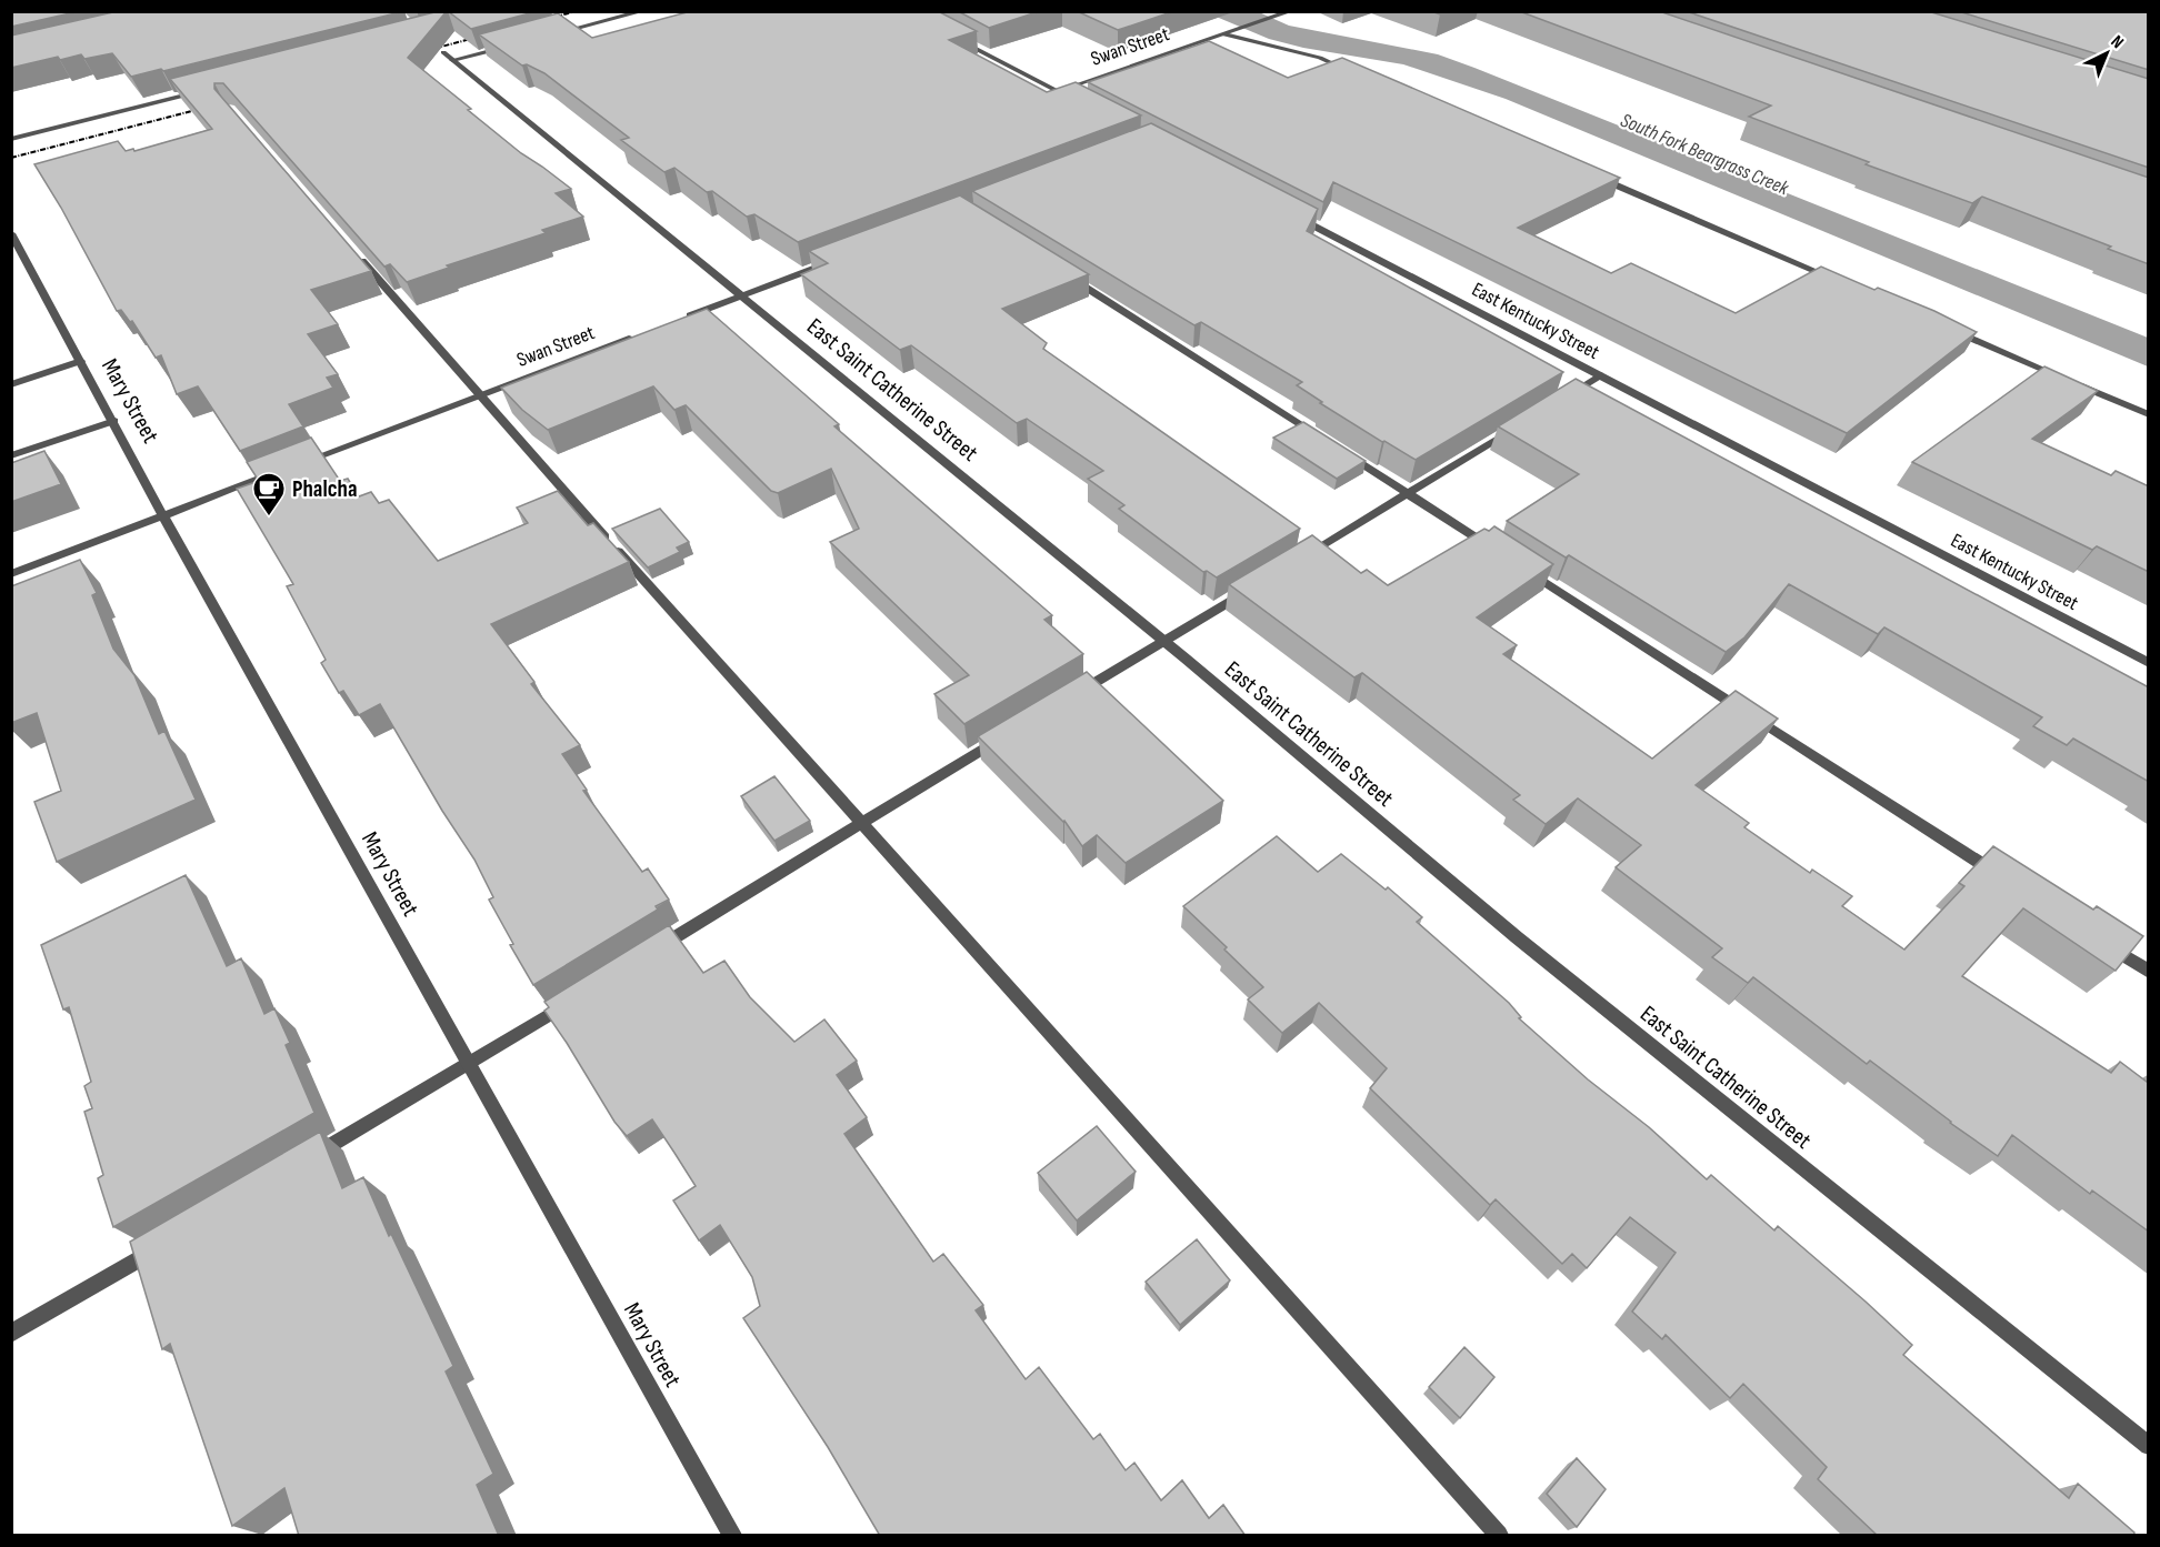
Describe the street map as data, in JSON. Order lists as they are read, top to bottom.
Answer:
{
  "streets": {
    "street": [
      "Swan Street",
      "East Kentucky Street",
      "East Saint Catherine Street",
      "Mary Street"
    ]
  },
  "water": ["South Fork Beargrass Creek"],
  "places": {
    "cafe": ["Phalcha"]
  },
  "north": "top right"
}
